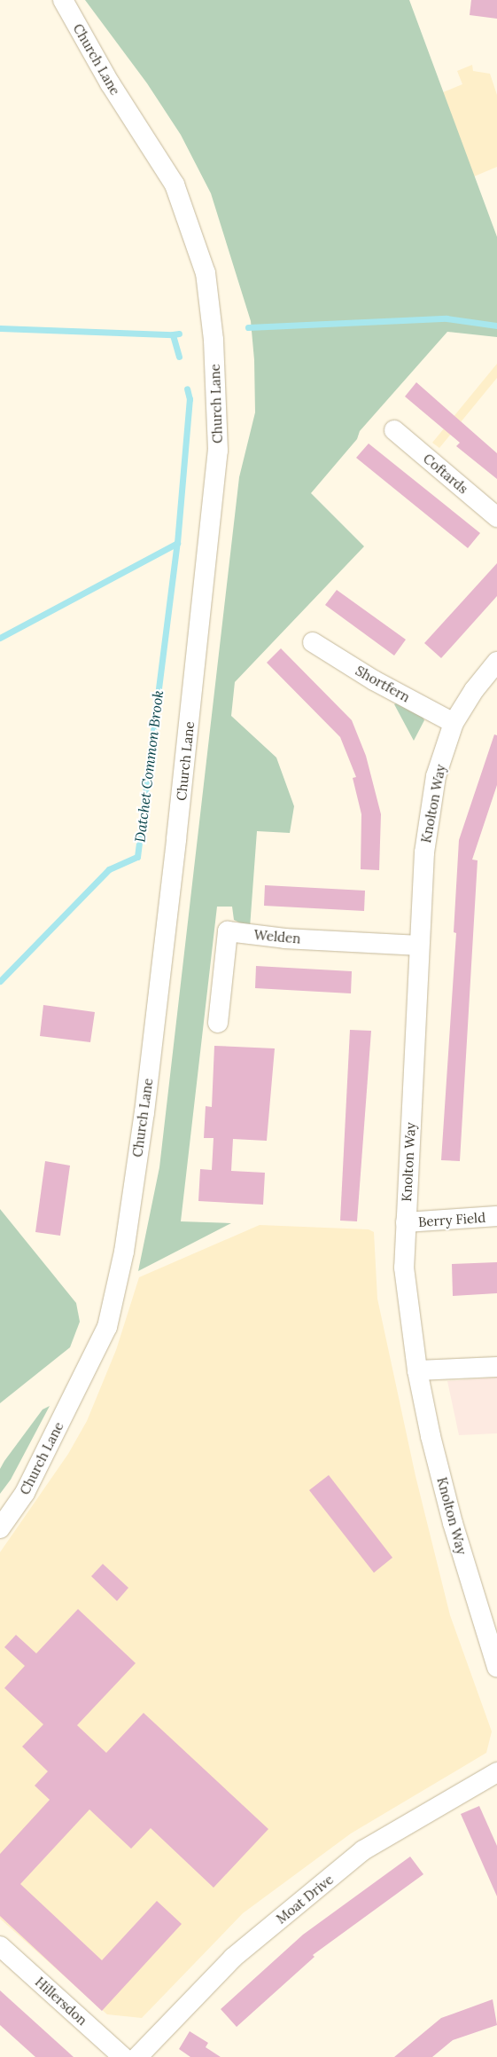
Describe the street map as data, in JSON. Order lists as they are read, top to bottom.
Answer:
{
  "streets": {
    "street": [
      "Church Lane",
      "Coftards",
      "Shortfern",
      "Knolton Way",
      "Welden",
      "Berry Field",
      "Moat Drive",
      "Hillersdon"
    ]
  },
  "crossings": [
    ["Shortfern", "Knolton Way"],
    ["Knolton Way", "Welden"],
    ["Knolton Way", "Berry Field"]
  ],
  "water": ["Datchet Common Brook"]
}
